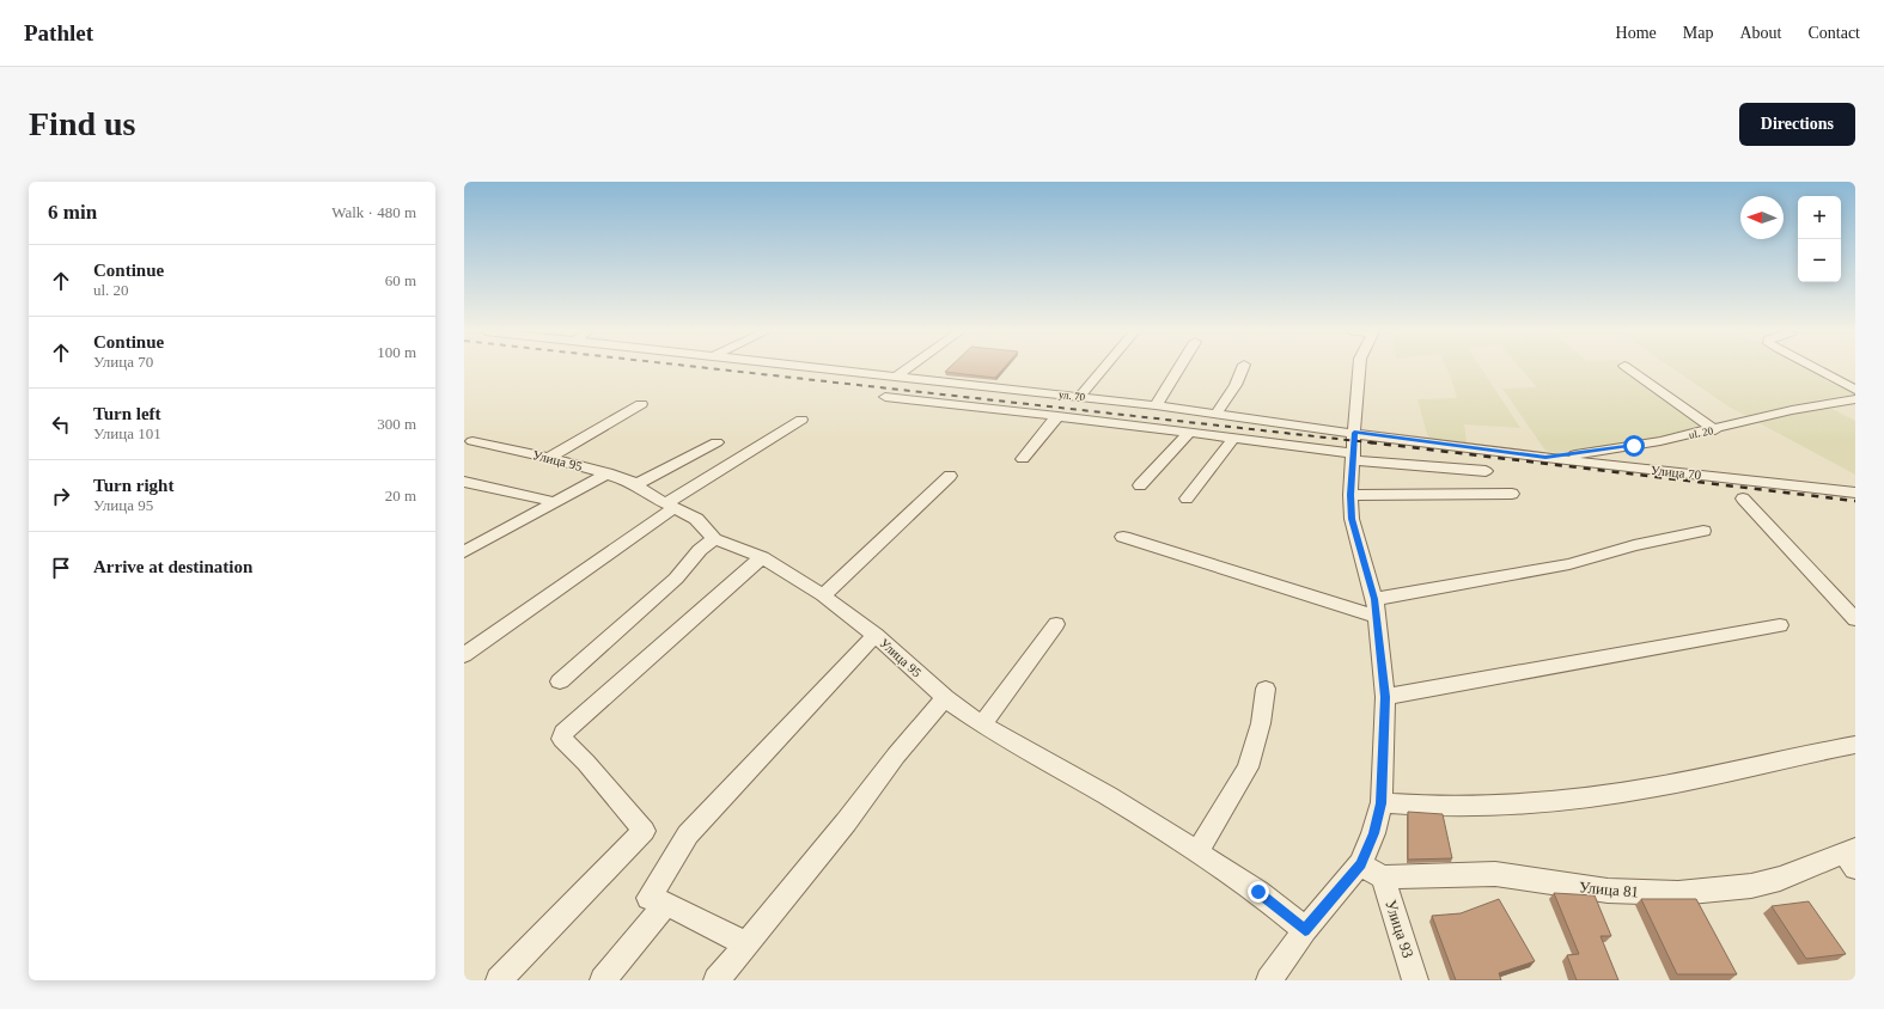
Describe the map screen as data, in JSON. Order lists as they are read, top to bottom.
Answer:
{
  "streets": {
    "street": [
      "ул. 70",
      "ul. 20",
      "Улица 95",
      "Улица 70",
      "Улица 81",
      "Улица 93"
    ]
  },
  "crossings": [
    ["ул. 70", "Улица 70"],
    ["ul. 20", "Улица 70"],
    ["Улица 81", "Улица 93"]
  ],
  "north": "left",
  "page": {
    "header": "Pathlet",
    "nav": [
      "Home",
      "Map",
      "About",
      "Contact"
    ],
    "buttons": "Directions",
    "title": "Find us",
    "heading": ["6 min", "Walk · 480 m"],
    "map_buttons": ["+", "−"],
    "list": [
      ["Continue", "ul. 20", "60 m"],
      ["Continue", "Улица 70", "100 m"],
      ["Turn left", "Улица 101", "300 m"],
      ["Turn right", "Улица 95", "20 m"],
      "Arrive at destination"
    ]
  }
}
